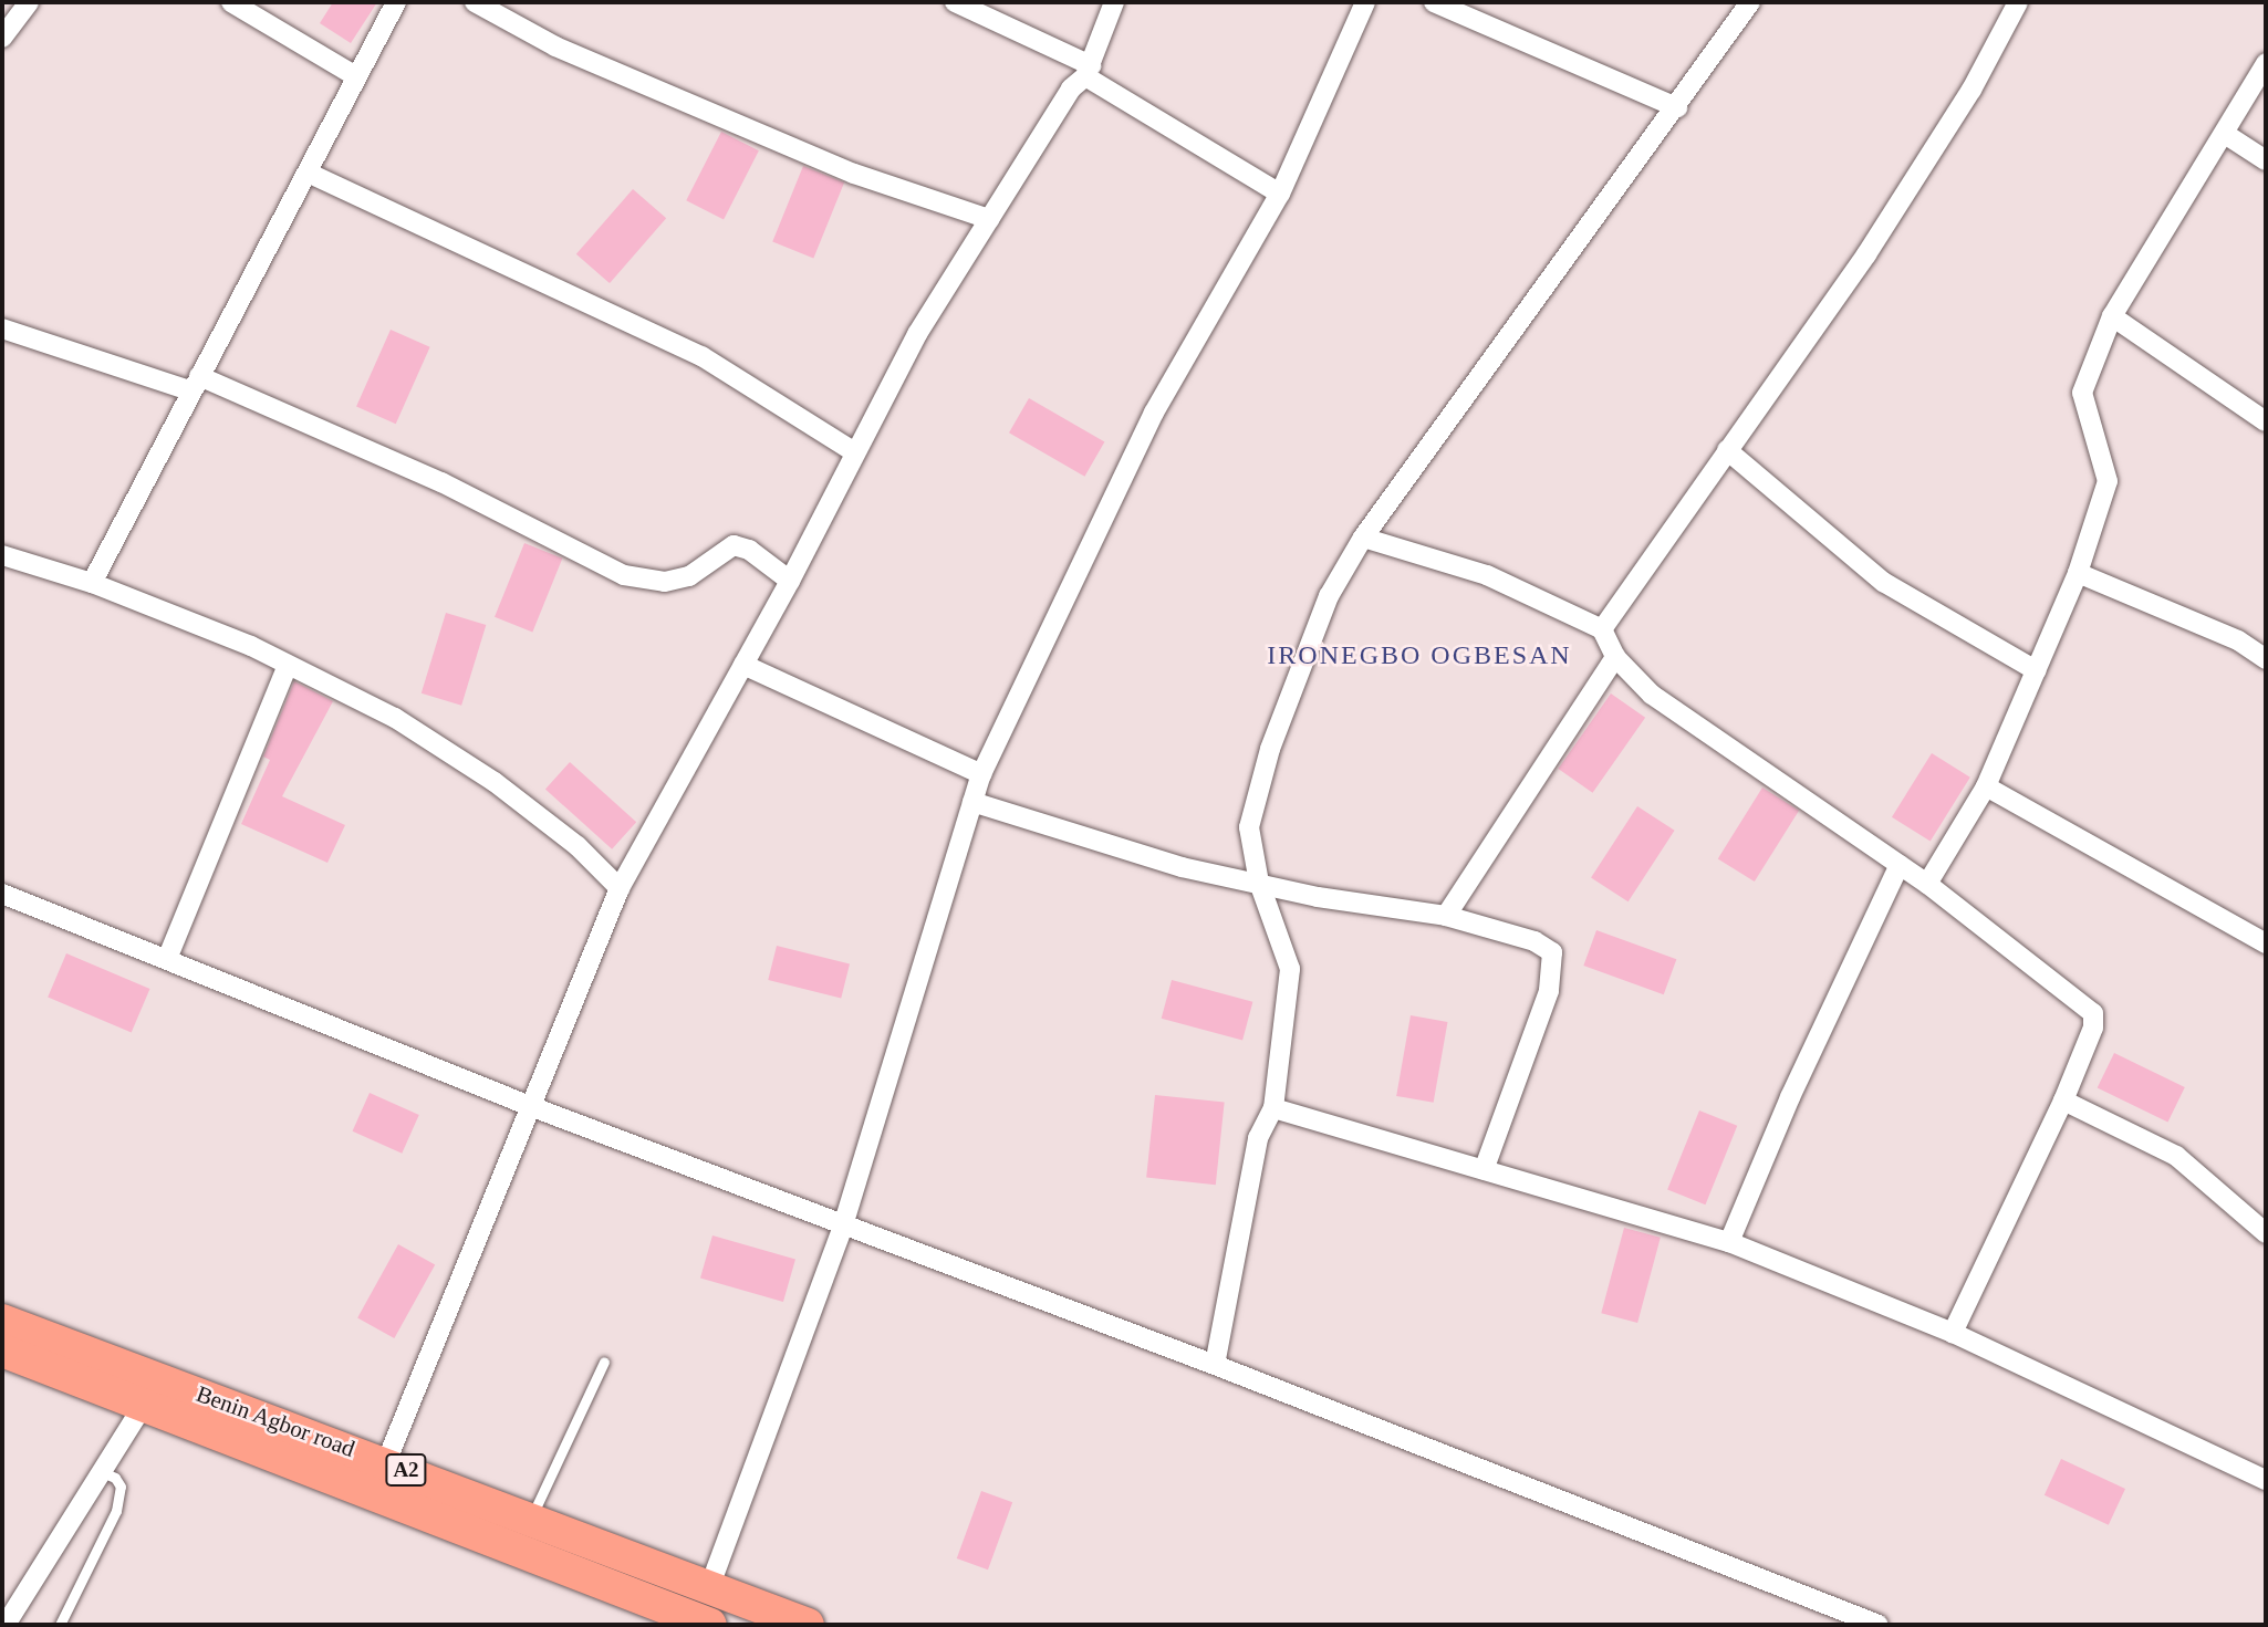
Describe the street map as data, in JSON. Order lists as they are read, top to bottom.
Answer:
{
  "streets": {
    "highway": ["Benin Agbor road", "A2"]
  },
  "districts": ["IRONEGBO OGBESAN"]
}
